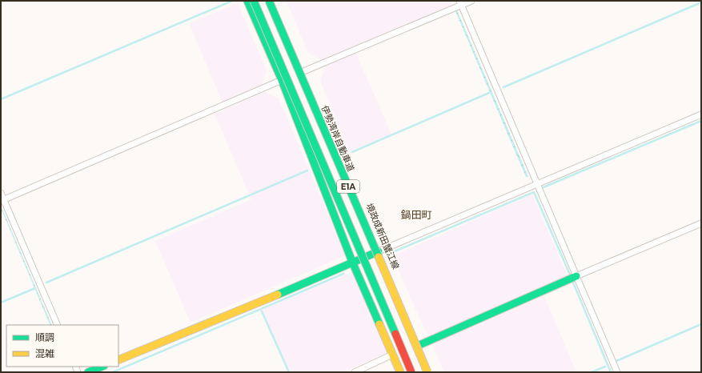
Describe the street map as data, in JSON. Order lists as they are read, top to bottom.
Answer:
{
  "streets": {
    "main road": ["伊勢湾岸自動車道", "E1A", "境政成新田蟹江線"]
  },
  "districts": ["鍋田町"],
  "legend": ["順調", "混雑"]
}
